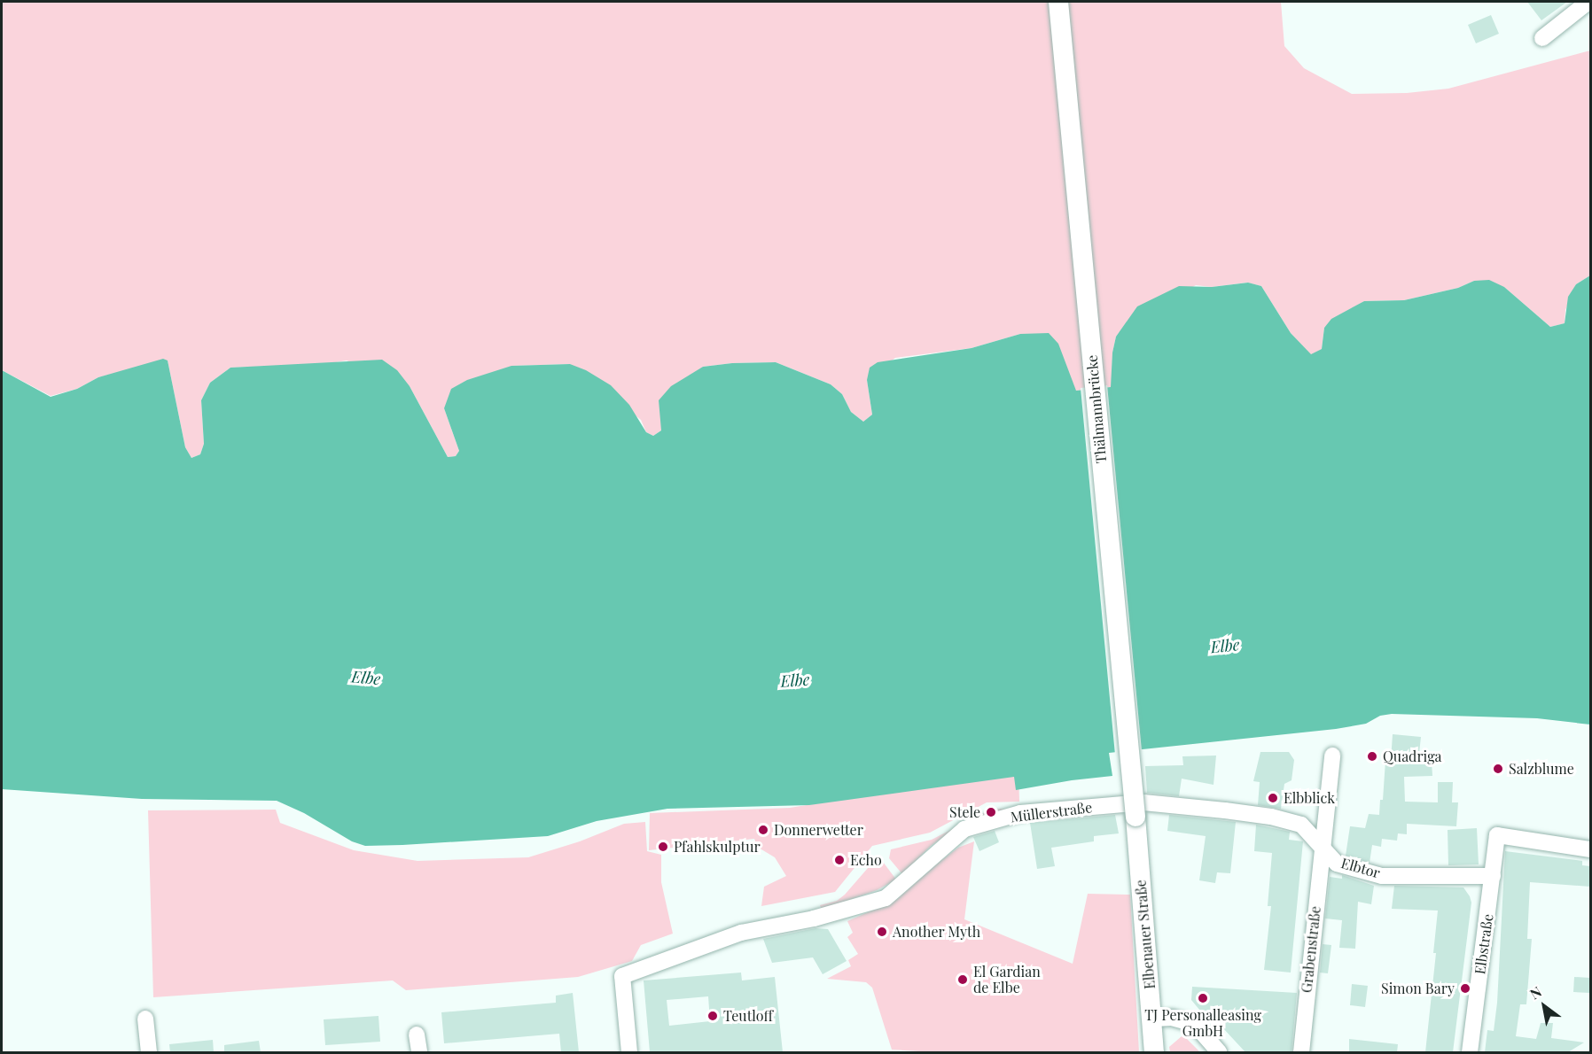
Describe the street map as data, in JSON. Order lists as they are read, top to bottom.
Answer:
{
  "streets": {
    "street": [
      "Thälmannbrücke",
      "Müllerstraße",
      "Elbtor",
      "Elbenauer Straße",
      "Elbstraße",
      "Grabenstraße"
    ]
  },
  "crossings": [
    ["Thälmannbrücke", "Elbenauer Straße"],
    ["Müllerstraße", "Elbtor"],
    ["Müllerstraße", "Grabenstraße"],
    ["Elbtor", "Elbstraße"],
    ["Elbtor", "Grabenstraße"]
  ],
  "water": ["Elbe"],
  "places": [
    "Quadriga",
    "Salzblume",
    "Elbblick",
    "Stele",
    "Donnerwetter",
    "Pfahlskulptur",
    "Echo",
    "Another Myth",
    "El Gardian de Elbe",
    "Simon Bary",
    "TJ Personalleasing GmbH",
    "Teutloff"
  ],
  "north": "top left"
}
